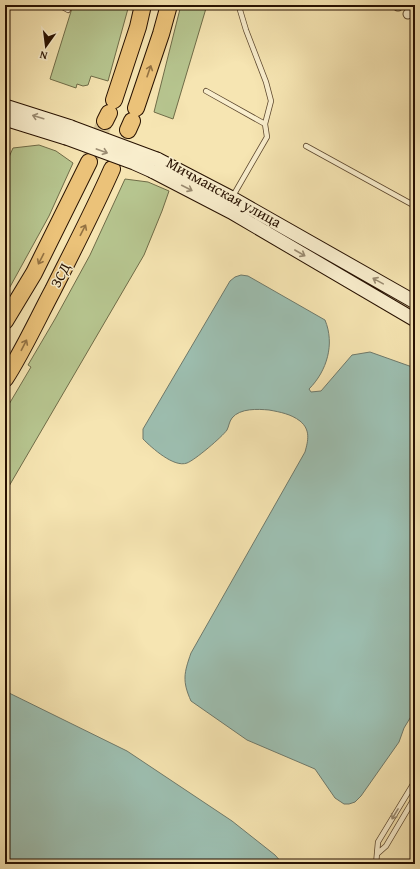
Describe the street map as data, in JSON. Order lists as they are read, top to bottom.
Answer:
{
  "streets": {
    "highway": ["ЗСД"],
    "main road": ["Мичманская улица"]
  },
  "north": "bottom"
}
